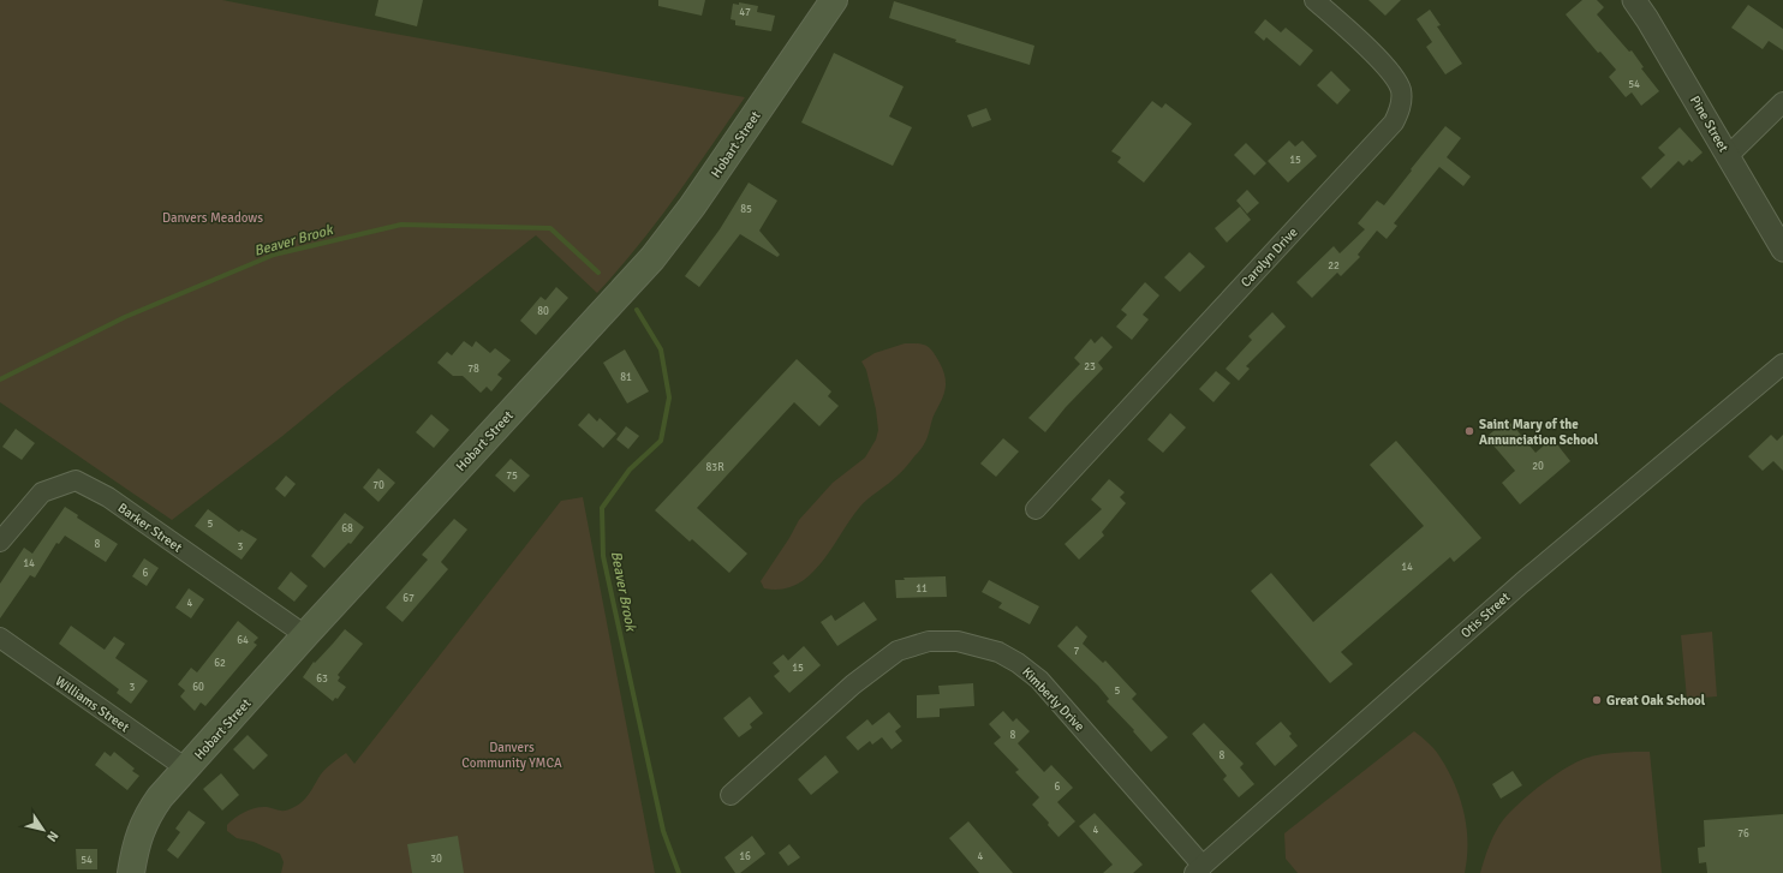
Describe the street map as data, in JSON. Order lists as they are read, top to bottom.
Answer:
{
  "streets": {
    "main road": ["Hobart Street"],
    "street": [
      "Pine Street",
      "Carolyn Drive",
      "Barker Street",
      "Otis Street",
      "Kimberly Drive",
      "Williams Street"
    ]
  },
  "crossings": [
    ["Hobart Street", "Barker Street"],
    ["Hobart Street", "Williams Street"],
    ["Otis Street", "Kimberly Drive"]
  ],
  "water": ["Beaver Brook"],
  "parks": ["Danvers Meadows", "Danvers Community YMCA"],
  "places": ["Saint Mary of the Annunciation School", "Great Oak School"],
  "house_numbers": [
    "47",
    "54",
    "15",
    "85",
    "22",
    "80",
    "23",
    "78",
    "81",
    "20",
    "83R",
    "75",
    "70",
    "5",
    "68",
    "8",
    "3",
    "14",
    "14",
    "6",
    "11",
    "67",
    "4",
    "64",
    "7",
    "62",
    "15",
    "63",
    "3",
    "60",
    "5",
    "8",
    "8",
    "6",
    "4",
    "76",
    "16",
    "4",
    "30",
    "54"
  ],
  "north": "bottom right"
}
